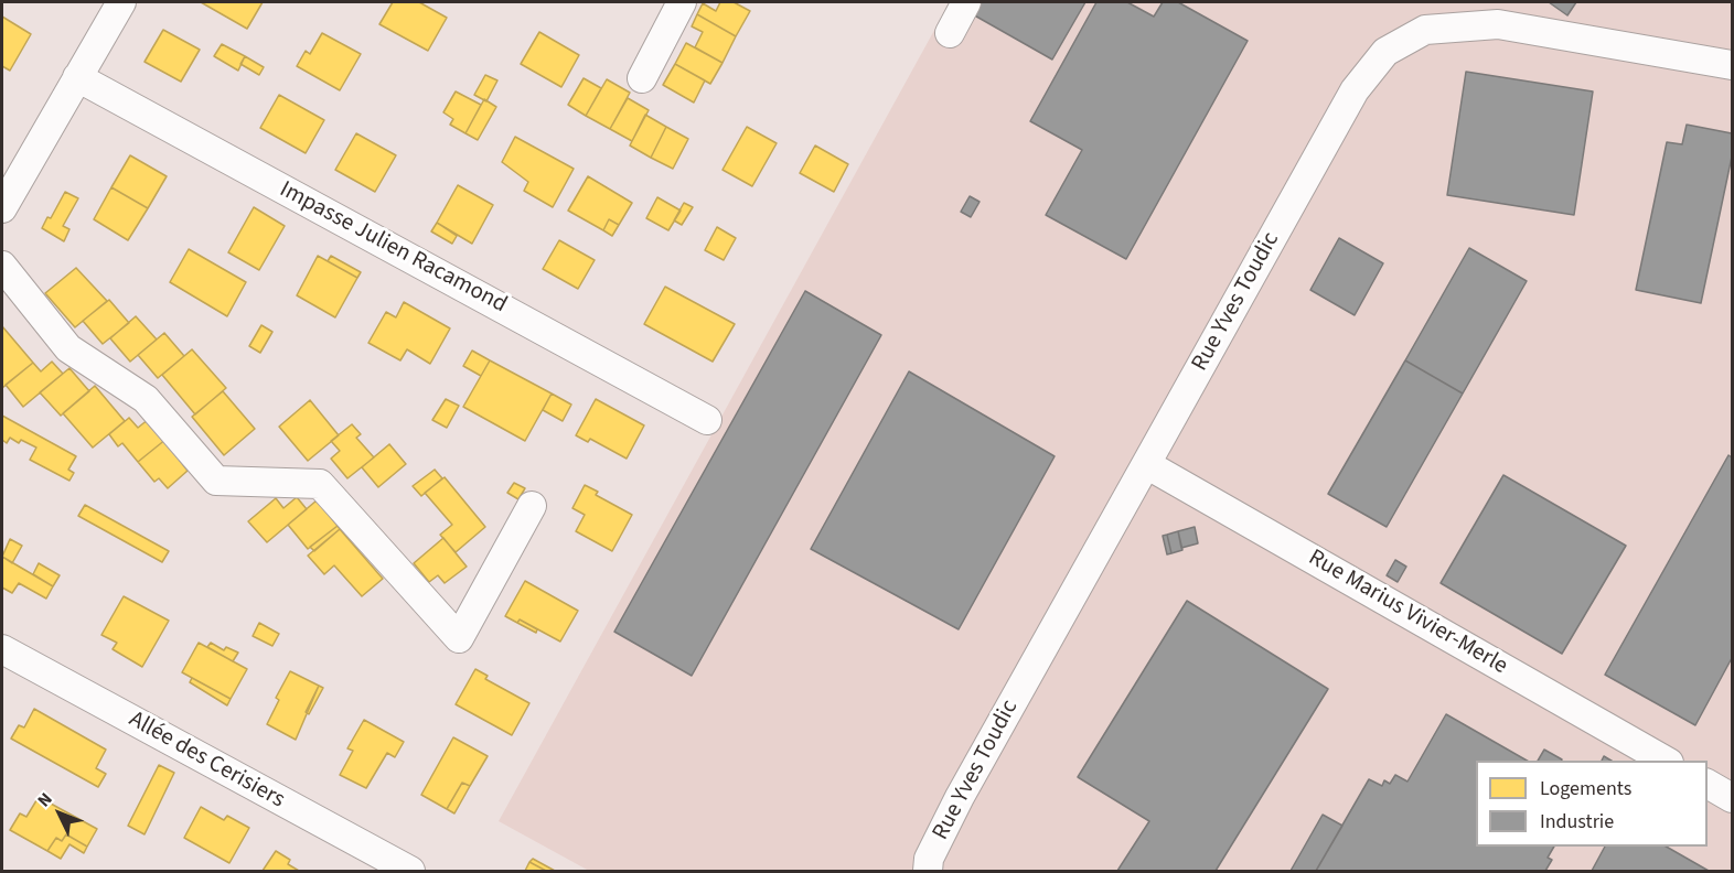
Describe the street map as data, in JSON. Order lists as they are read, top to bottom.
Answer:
{
  "streets": {
    "street": [
      "Impasse Julien Racamond",
      "Rue Yves Toudic",
      "Rue Marius Vivier-Merle",
      "Allée des Cerisiers"
    ]
  },
  "crossings": [
    ["Rue Yves Toudic", "Rue Marius Vivier-Merle"]
  ],
  "legend": ["Logements", "Industrie"],
  "north": "top left"
}
